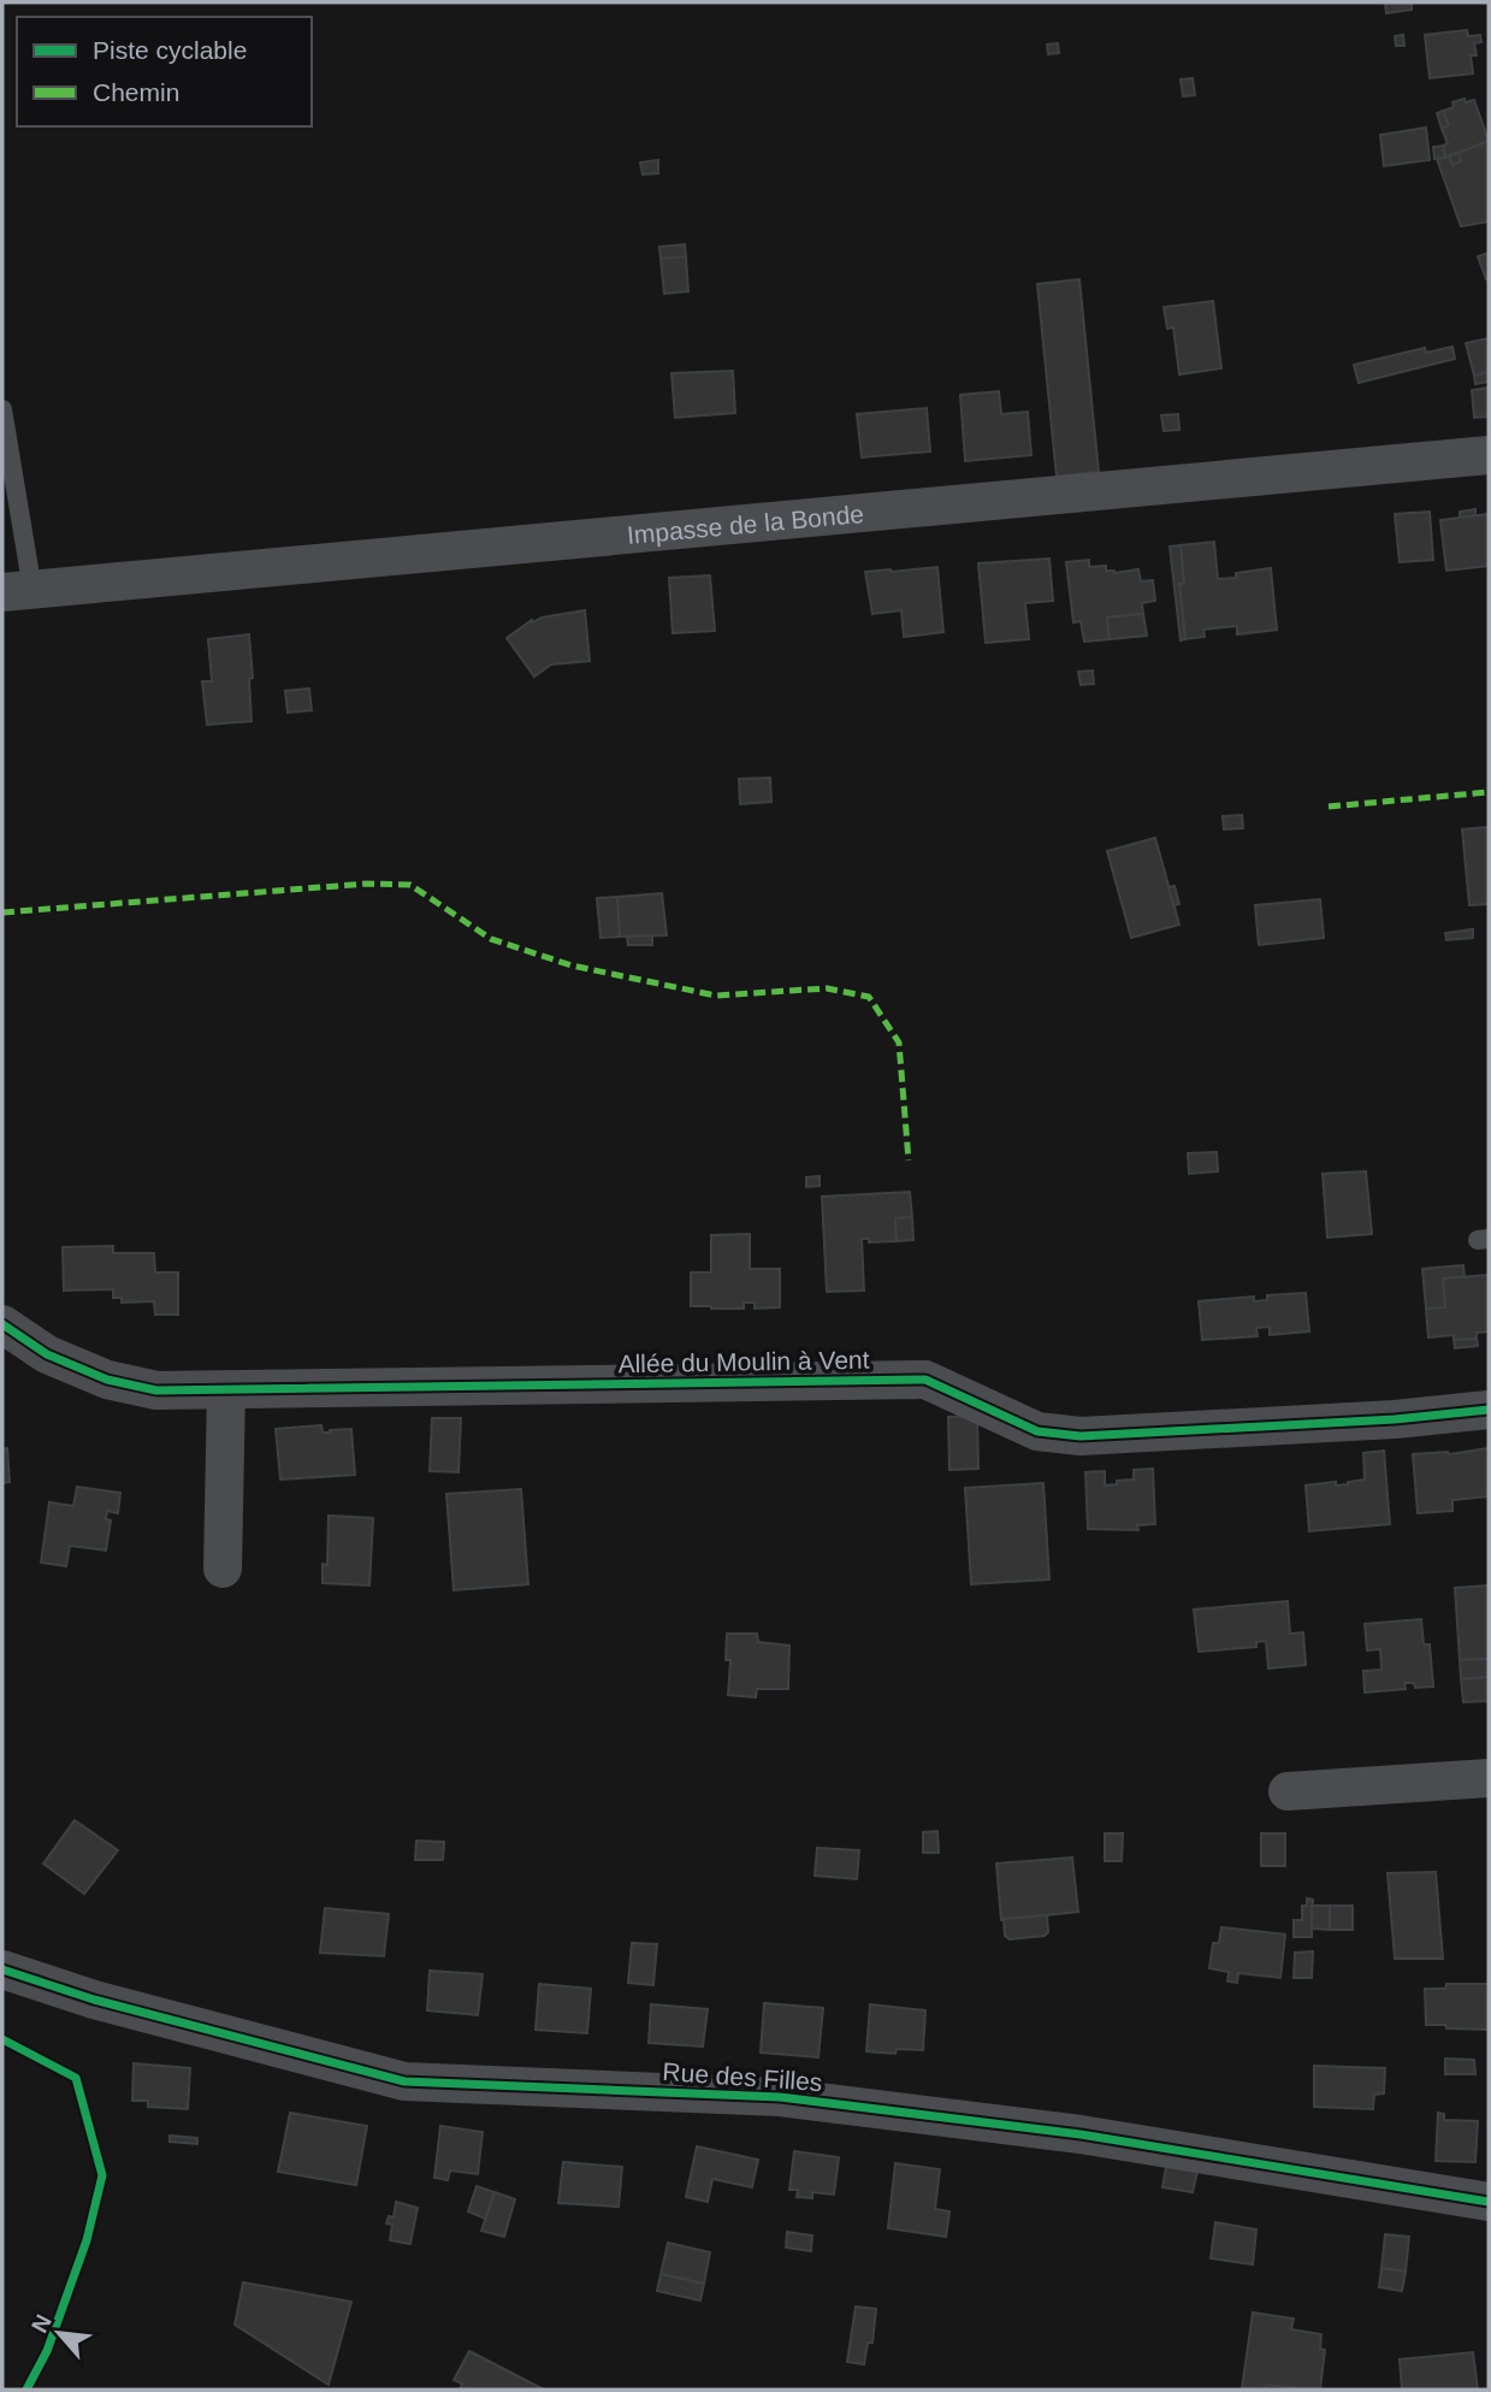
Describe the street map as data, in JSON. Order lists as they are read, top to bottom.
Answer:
{
  "streets": {
    "street": ["Impasse de la Bonde", "Allée du Moulin à Vent", "Rue des Filles"]
  },
  "legend": ["Piste cyclable", "Chemin"],
  "north": "top left"
}
